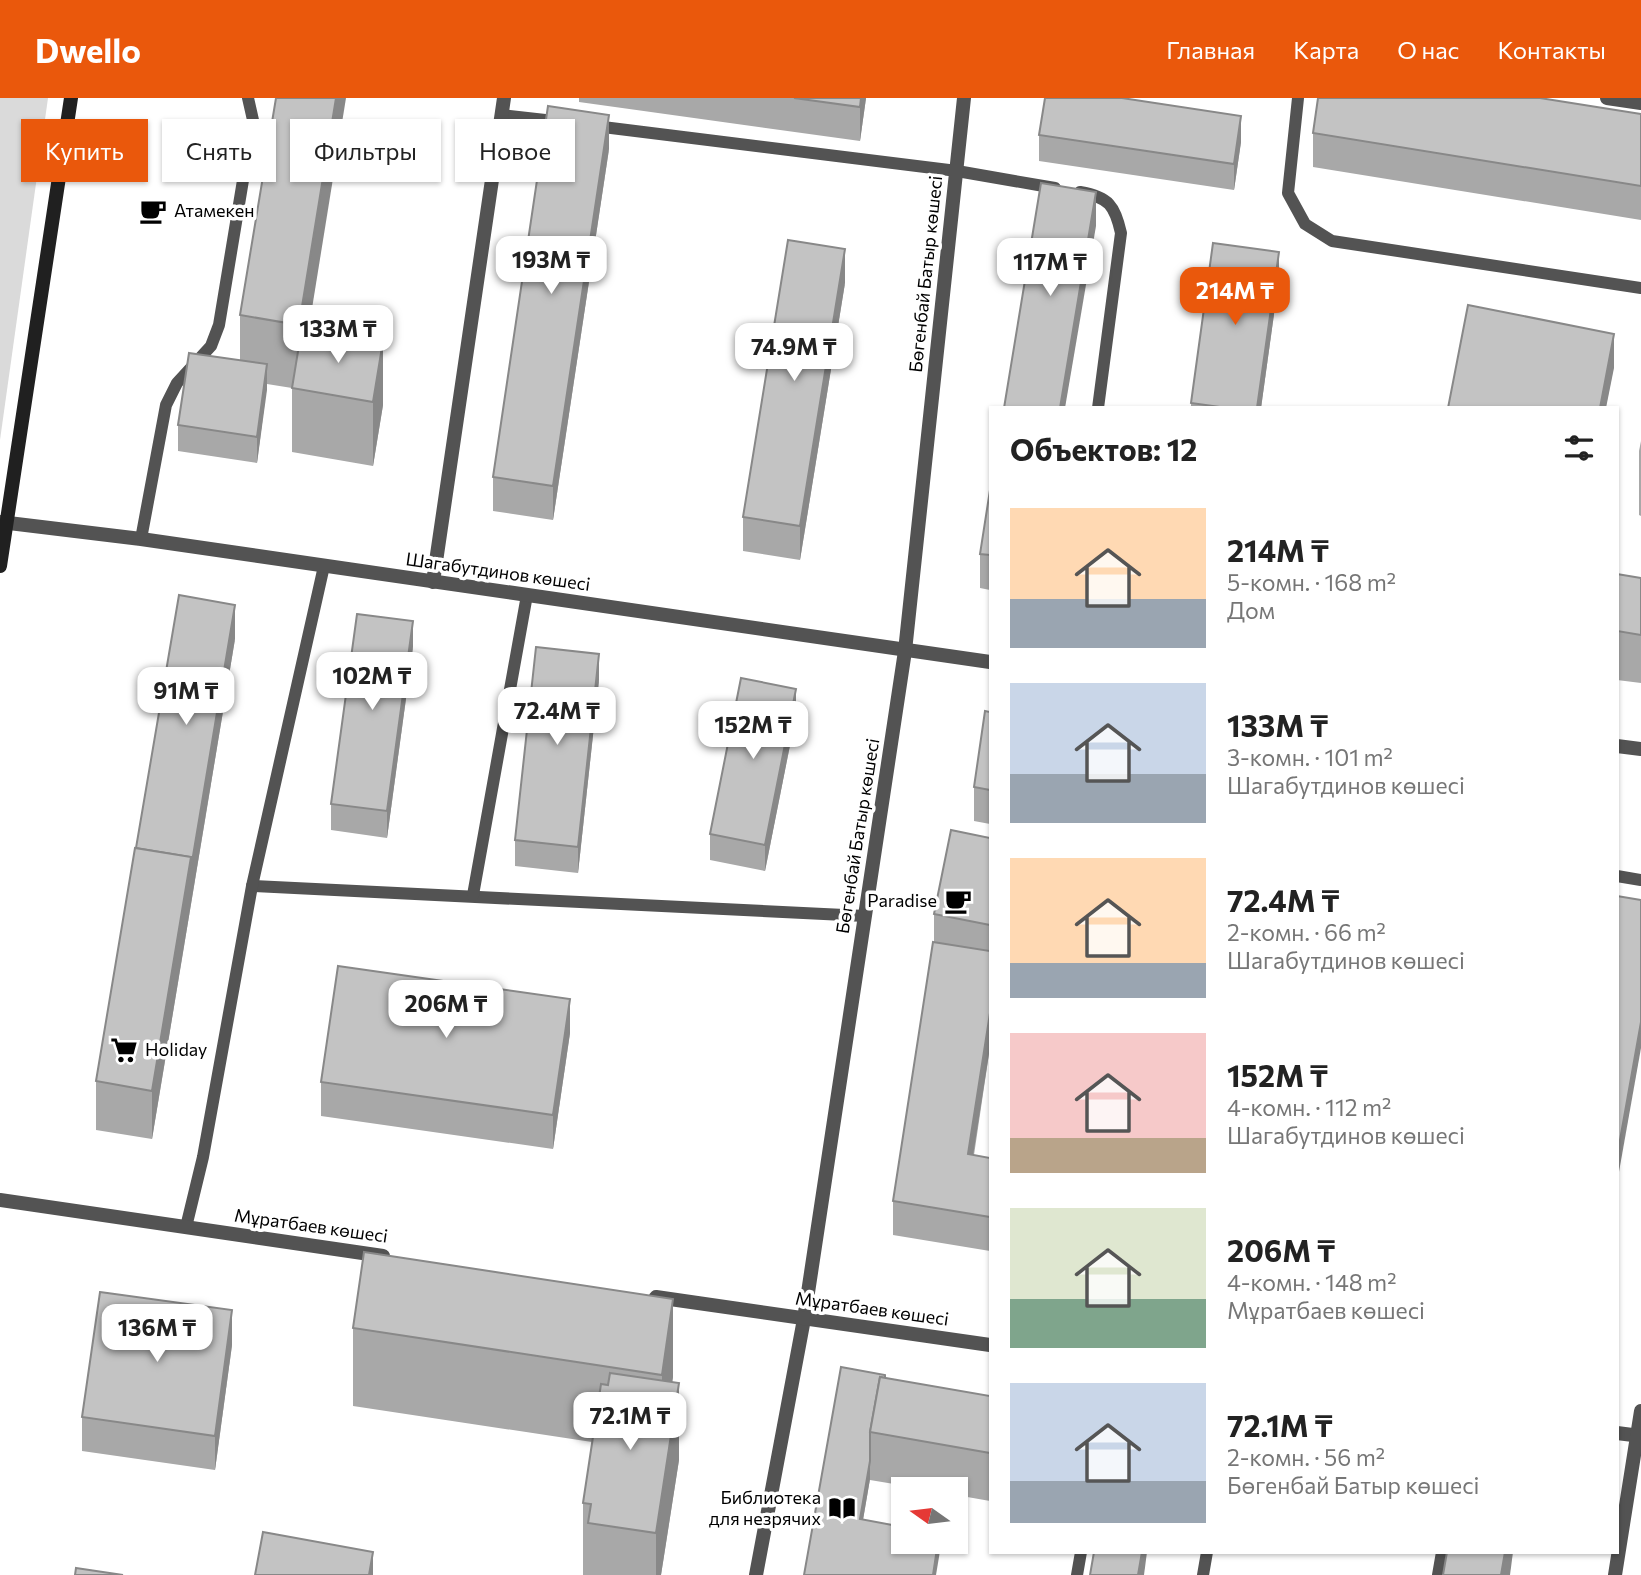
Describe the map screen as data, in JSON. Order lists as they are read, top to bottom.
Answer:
{
  "streets": {
    "street": ["Бөгенбай Батыр көшесі", "Шагабутдинов көшесі", "Мұратбаев көшесі"]
  },
  "crossings": [
    ["Бөгенбай Батыр көшесі", "Шагабутдинов көшесі"],
    ["Бөгенбай Батыр көшесі", "Мұратбаев көшесі"]
  ],
  "places": {
    "cafe": ["Атамекен", "Paradise"],
    "supermarket": ["Hоliday"],
    "library": ["Библиотека для незрячих"]
  },
  "north": "left",
  "page": {
    "header": "Dwello",
    "nav": [
      "Главная",
      "Карта",
      "О нас",
      "Контакты"
    ],
    "chip": [
      "Купить",
      "Снять",
      "Фильтры",
      "Новое"
    ],
    "price": [
      "193M ₸",
      "117M ₸",
      "214M ₸",
      "133M ₸",
      "74.9M ₸",
      "102M ₸",
      "91M ₸",
      "72.4M ₸",
      "152M ₸",
      "206M ₸",
      "136M ₸",
      "72.1M ₸"
    ],
    "heading": "Объектов: 12",
    "list": [
      {
        "name": "214M ₸",
        "note": "5-комн. · 168 m² · Дом"
      },
      {
        "name": "133M ₸",
        "note": "3-комн. · 101 m² · Шагабутдинов көшесі"
      },
      {
        "name": "72.4M ₸",
        "note": "2-комн. · 66 m² · Шагабутдинов көшесі"
      },
      {
        "name": "152M ₸",
        "note": "4-комн. · 112 m² · Шагабутдинов көшесі"
      },
      {
        "name": "206M ₸",
        "note": "4-комн. · 148 m² · Мұратбаев көшесі"
      },
      {
        "name": "72.1M ₸",
        "note": "2-комн. · 56 m² · Бөгенбай Батыр көшесі"
      }
    ]
  }
}
